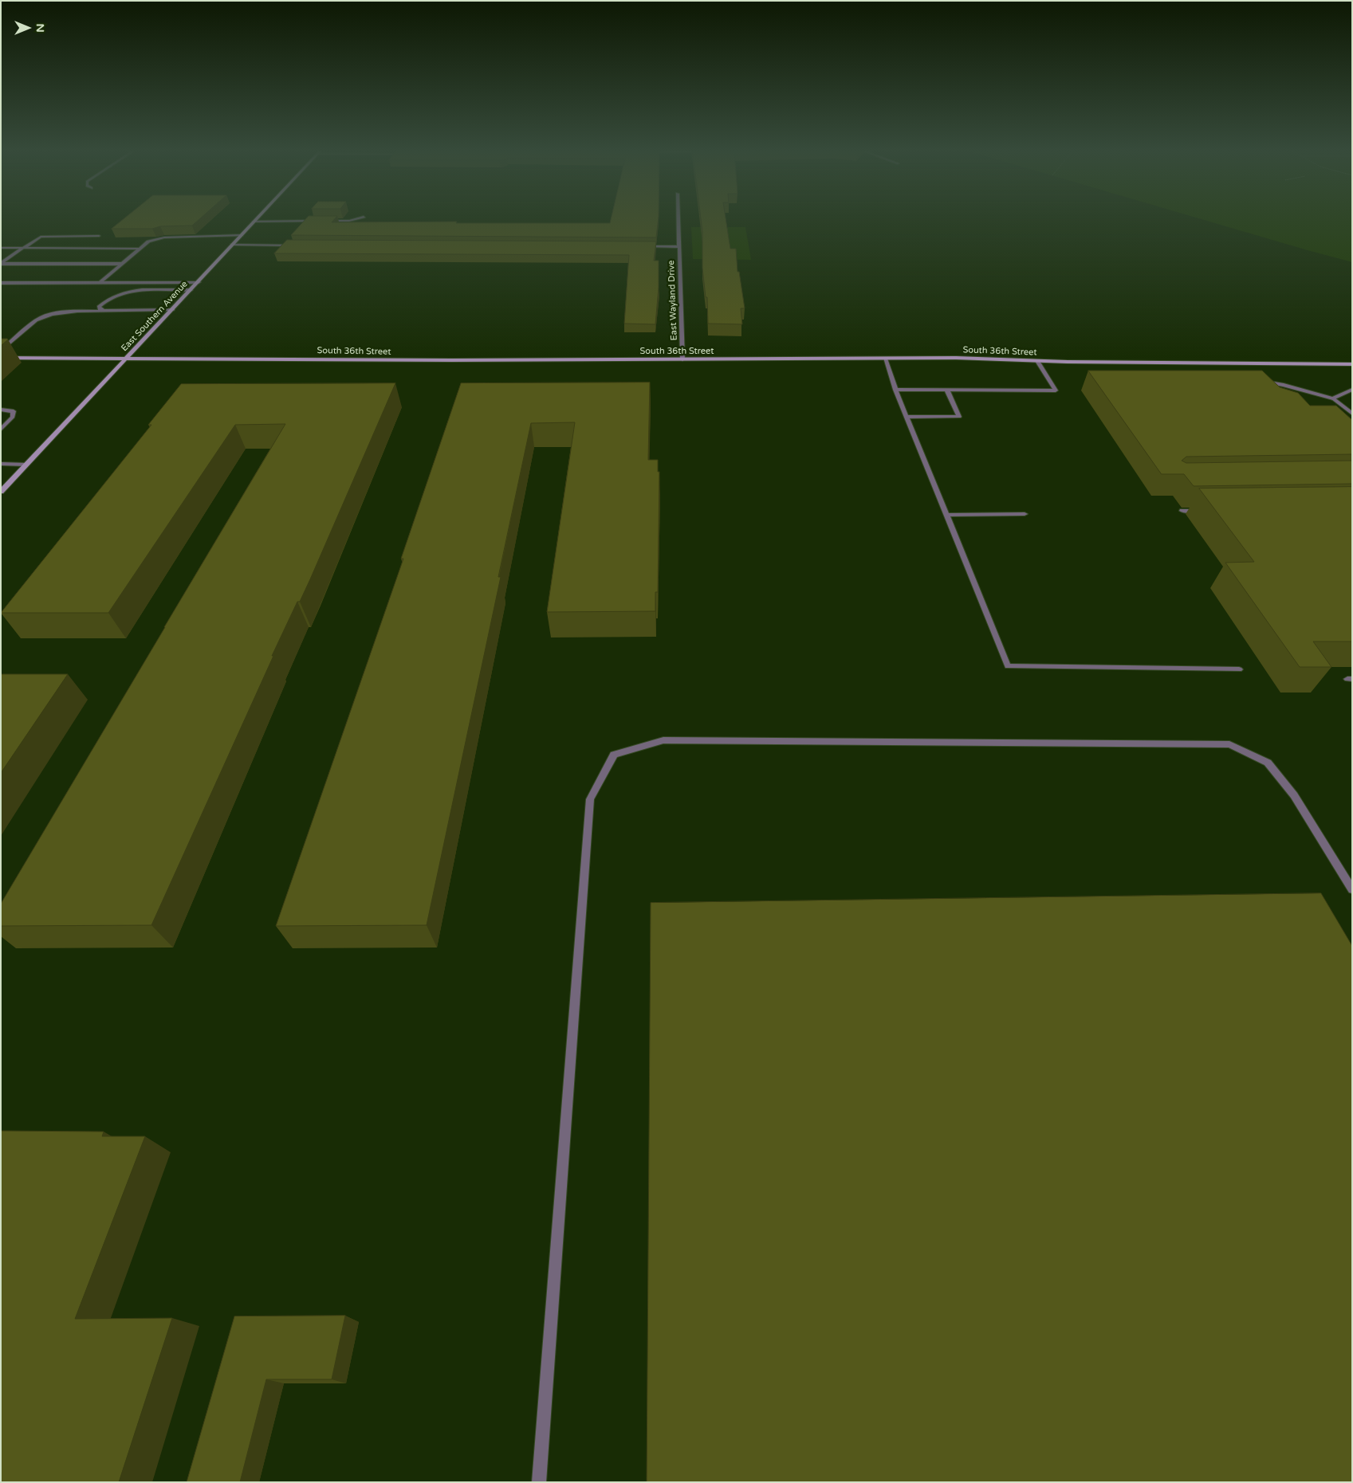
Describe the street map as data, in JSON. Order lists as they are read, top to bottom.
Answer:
{
  "streets": {
    "street": ["East Wayland Drive", "East Southern Avenue", "South 36th Street"]
  },
  "crossings": [
    ["East Wayland Drive", "South 36th Street"],
    ["East Southern Avenue", "South 36th Street"]
  ],
  "north": "right"
}
